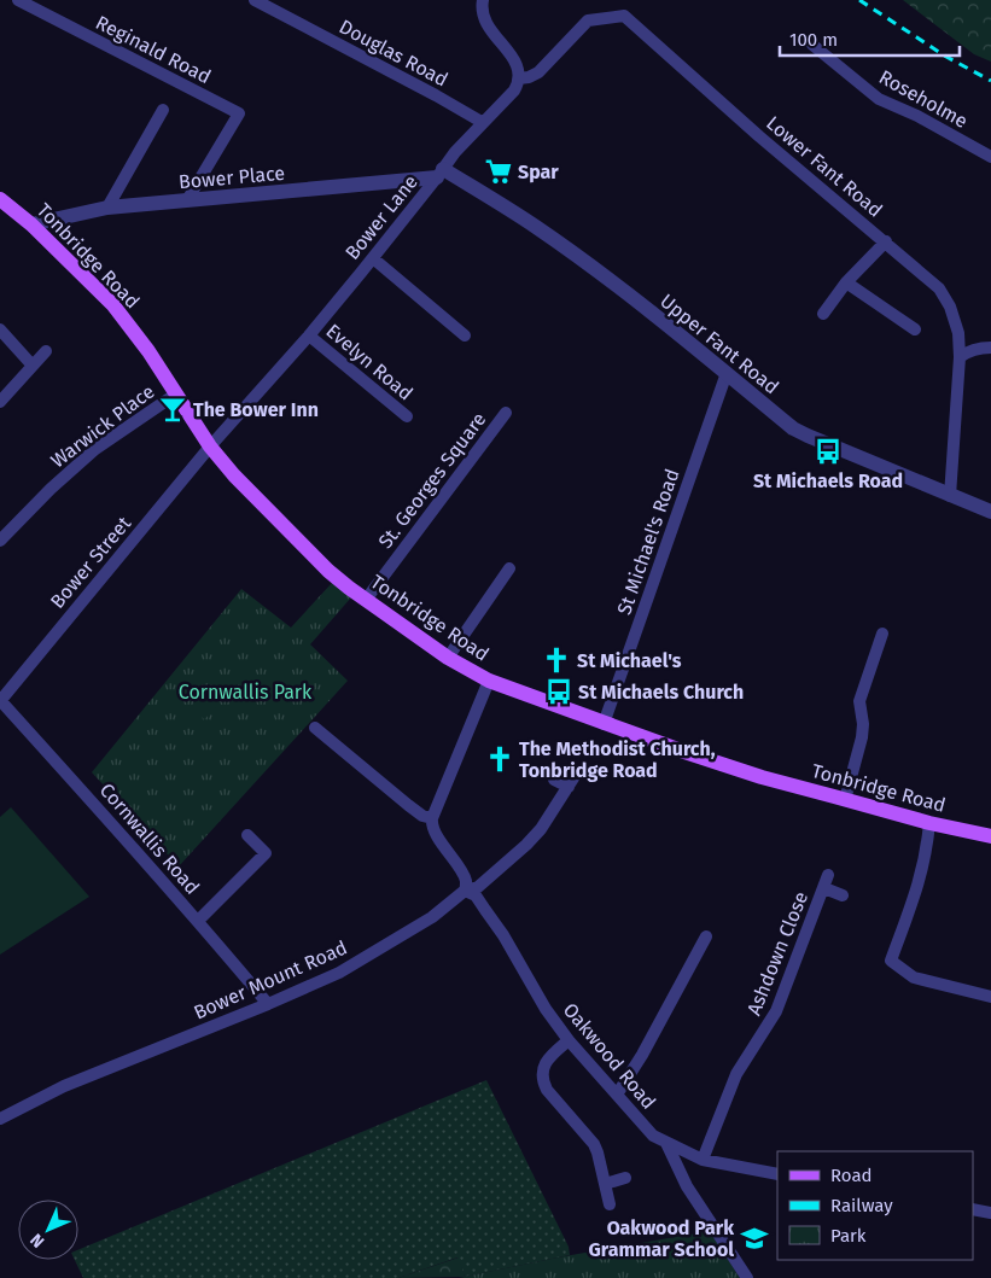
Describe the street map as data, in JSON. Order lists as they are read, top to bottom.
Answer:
{
  "streets": {
    "main road": ["Tonbridge Road"],
    "street": [
      "Reginald Road",
      "Douglas Road",
      "Roseholme",
      "Lower Fant Road",
      "Bower Place",
      "Bower Lane",
      "Upper Fant Road",
      "Evelyn Road",
      "Warwick Place",
      "St. Georges Square",
      "St Michael's Road",
      "Bower Street",
      "Cornwallis Road",
      "Ashdown Close",
      "Bower Mount Road",
      "Oakwood Road"
    ]
  },
  "crossings": [
    ["Reginald Road", "Bower Place"],
    ["Douglas Road", "Bower Lane"],
    ["Lower Fant Road", "Bower Lane"],
    ["Lower Fant Road", "Upper Fant Road"],
    ["Bower Place", "Bower Lane"],
    ["Bower Place", "Tonbridge Road"],
    ["Bower Place", "Upper Fant Road"],
    ["Bower Lane", "Tonbridge Road"],
    ["Bower Lane", "Upper Fant Road"],
    ["Bower Lane", "Evelyn Road"],
    ["Bower Lane", "Bower Street"],
    ["Tonbridge Road", "Warwick Place"],
    ["Tonbridge Road", "St. Georges Square"],
    ["Tonbridge Road", "St Michael's Road"],
    ["Tonbridge Road", "Bower Street"],
    ["Upper Fant Road", "St Michael's Road"],
    ["Bower Street", "Cornwallis Road"],
    ["Cornwallis Road", "Bower Mount Road"],
    ["Ashdown Close", "Oakwood Road"],
    ["Bower Mount Road", "Oakwood Road"]
  ],
  "parks": ["Cornwallis Park"],
  "places": {
    "supermarket": ["Spar"],
    "bar": ["The Bower Inn"],
    "bus stop": ["St Michaels Road", "St Michaels Church"],
    "church": ["St Michael's", "The Methodist Church, Tonbridge Road"],
    "school or university": ["Oakwood Park Grammar School"]
  },
  "legend": ["Road", "Railway", "Park"],
  "scale_bar": "100 m",
  "north": "bottom left"
}
